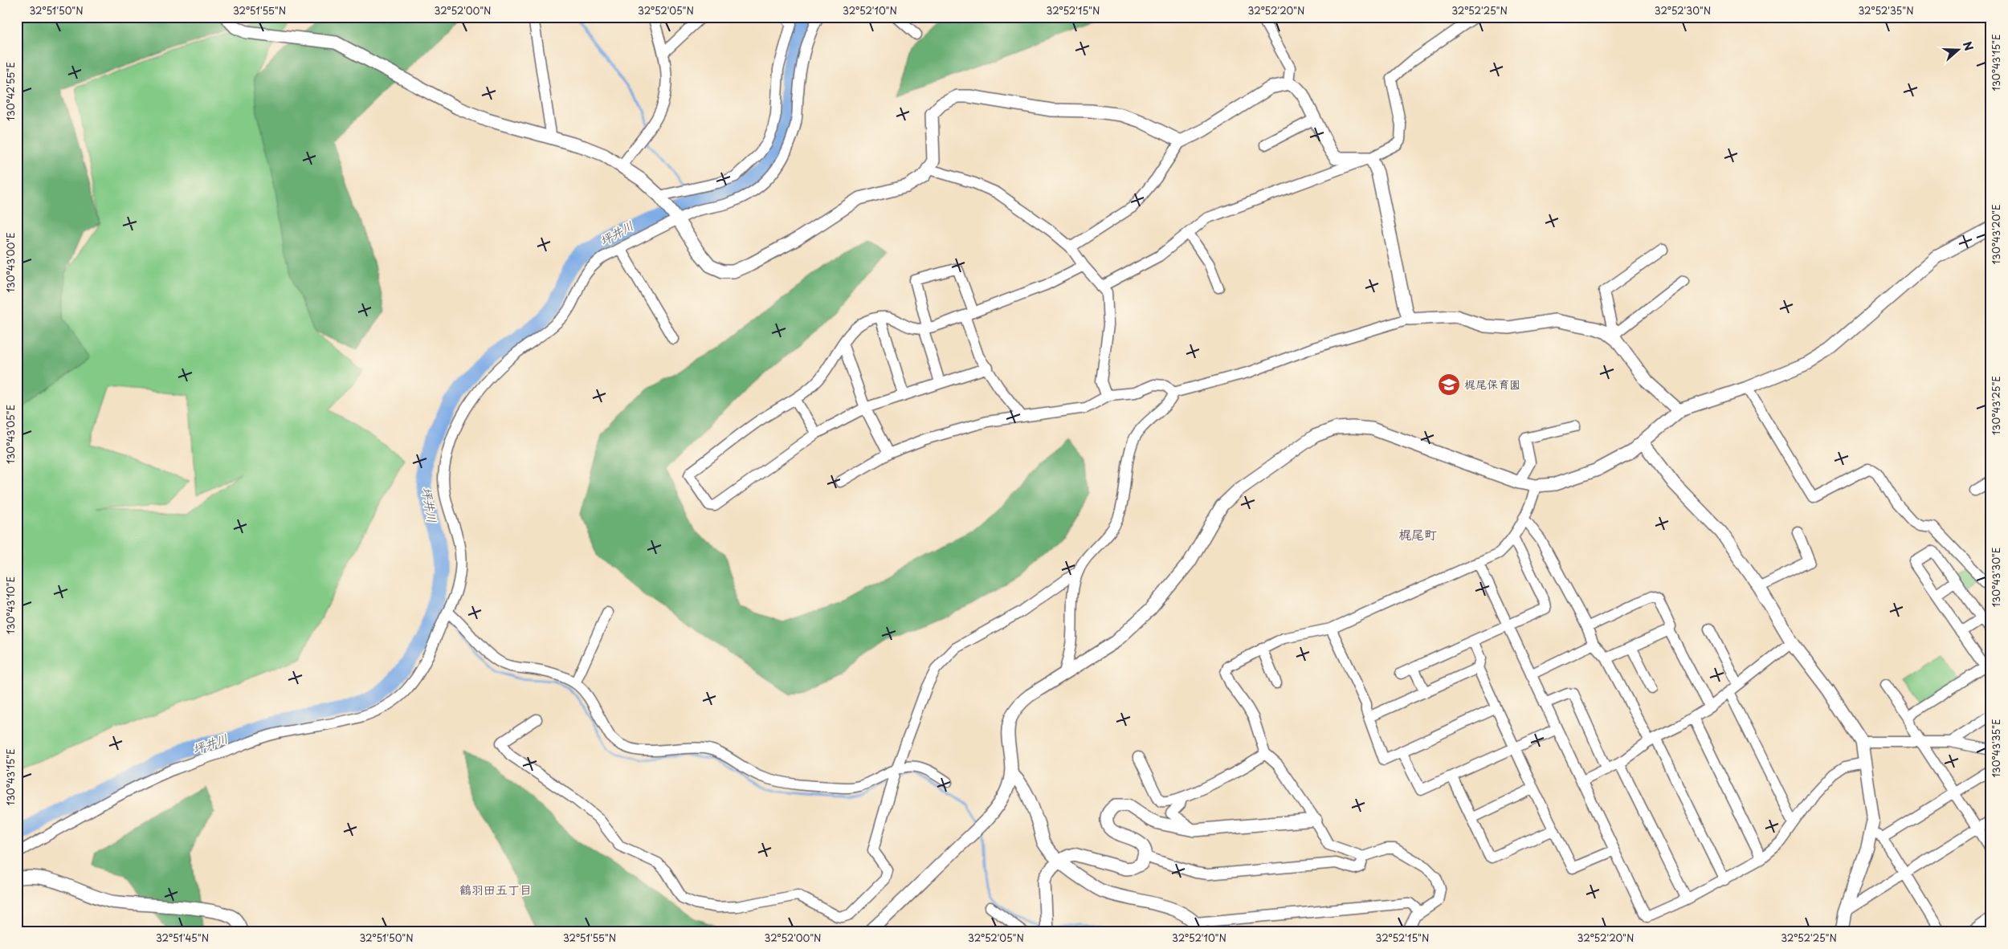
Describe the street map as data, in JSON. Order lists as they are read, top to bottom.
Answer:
{
  "districts": ["梶尾町", "鶴羽田五丁目"],
  "water": ["坪井川"],
  "places": {
    "school or university": ["梶尾保育園"]
  },
  "north": "right",
  "coordinates": [
    "32°51'50\"N",
    "32°51'55\"N",
    "32°52'00\"N",
    "32°52'05\"N",
    "32°52'10\"N",
    "32°52'15\"N",
    "32°52'20\"N",
    "32°52'25\"N",
    "32°52'30\"N",
    "32°52'35\"N",
    "130°43'15\"E",
    "130°42'55\"E",
    "130°43'20\"E",
    "130°43'00\"E",
    "130°43'25\"E",
    "130°43'05\"E",
    "130°43'30\"E",
    "130°43'10\"E",
    "130°43'35\"E",
    "32°51'45\"N"
  ]
}
